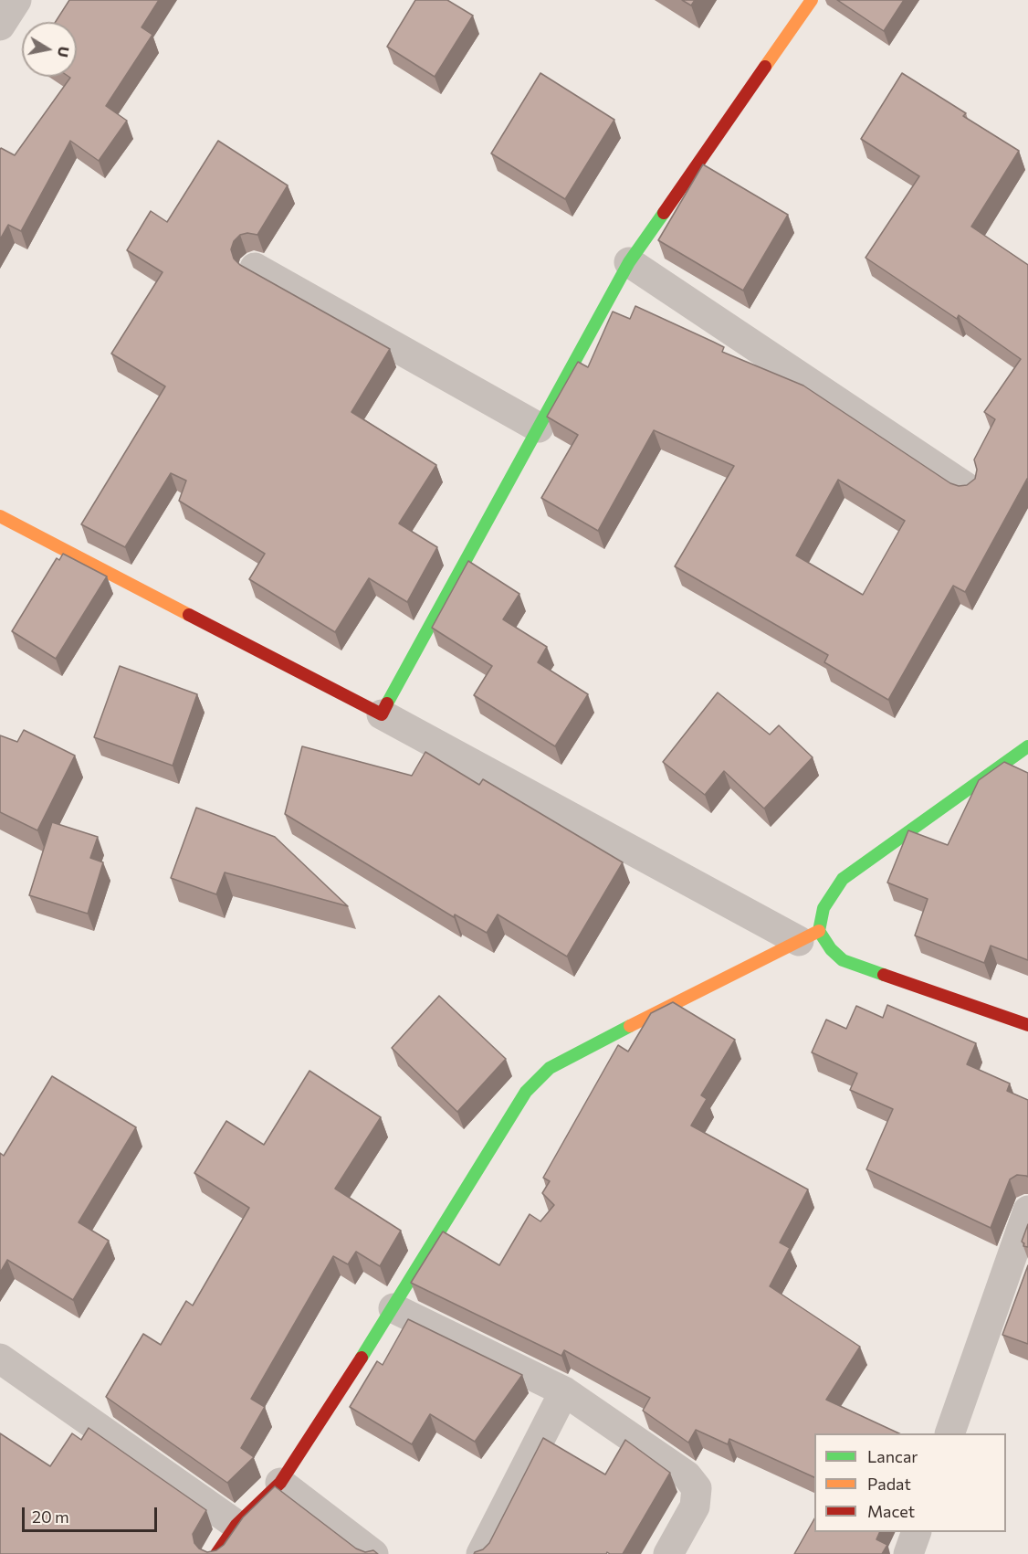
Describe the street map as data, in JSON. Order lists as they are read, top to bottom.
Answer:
{
  "legend": ["Lancar", "Padat", "Macet"],
  "scale_bar": "20 m",
  "north": "right"
}
